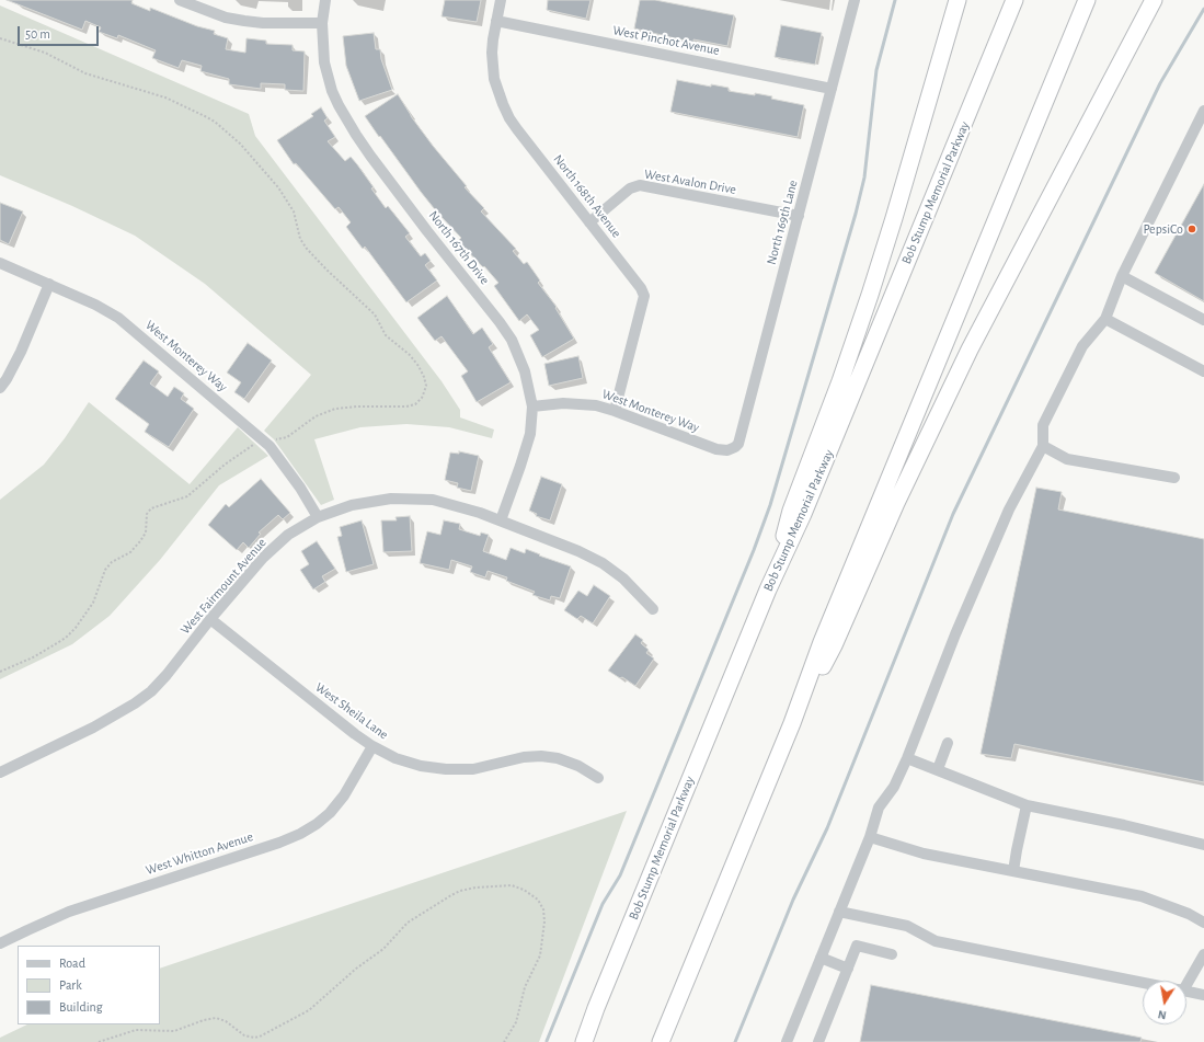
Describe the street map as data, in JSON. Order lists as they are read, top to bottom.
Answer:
{
  "streets": {
    "highway": ["Bob Stump Memorial Parkway"],
    "street": [
      "West Pinchot Avenue",
      "West Avalon Drive",
      "North 168th Avenue",
      "North 169th Lane",
      "North 167th Drive",
      "West Monterey Way",
      "West Fairmount Avenue",
      "West Sheila Lane",
      "West Whitton Avenue"
    ]
  },
  "crossings": [
    ["West Pinchot Avenue", "North 168th Avenue"],
    ["West Pinchot Avenue", "North 169th Lane"],
    ["West Avalon Drive", "North 168th Avenue"],
    ["West Avalon Drive", "North 169th Lane"],
    ["North 168th Avenue", "West Monterey Way"],
    ["North 169th Lane", "West Monterey Way"],
    ["North 167th Drive", "West Monterey Way"],
    ["North 167th Drive", "West Fairmount Avenue"],
    ["West Monterey Way", "West Fairmount Avenue"],
    ["West Fairmount Avenue", "West Sheila Lane"],
    ["West Sheila Lane", "West Whitton Avenue"]
  ],
  "places": ["PepsiCo"],
  "legend": ["Road", "Park", "Building"],
  "scale_bar": "50 m",
  "north": "bottom"
}
